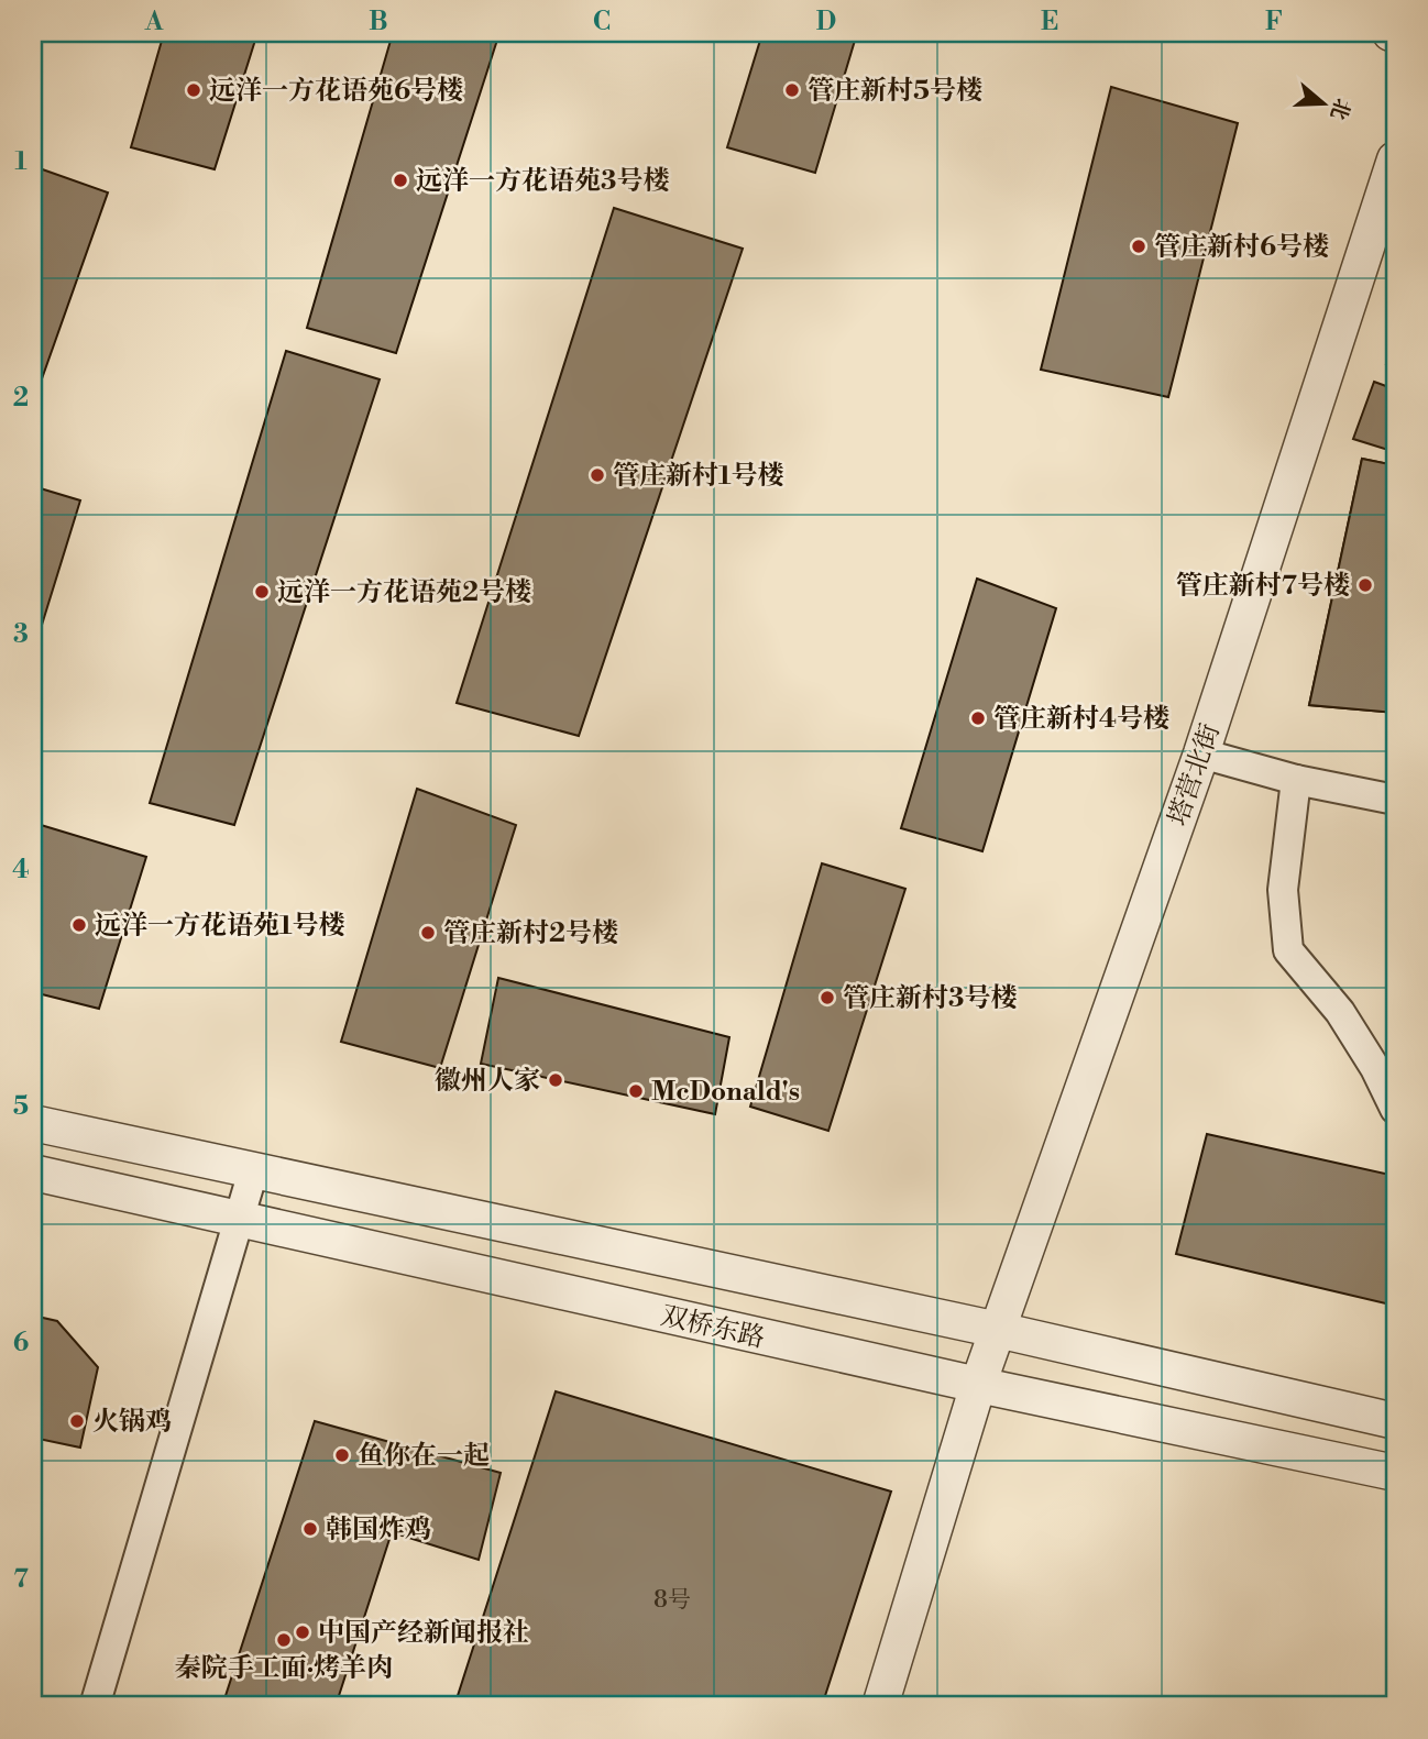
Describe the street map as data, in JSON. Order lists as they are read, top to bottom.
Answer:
{
  "streets": {
    "street": ["塔营北街", "双桥东路"]
  },
  "crossings": [
    ["塔营北街", "双桥东路"]
  ],
  "places": [
    "远洋一方花语苑6号楼",
    "管庄新村5号楼",
    "远洋一方花语苑3号楼",
    "管庄新村6号楼",
    "管庄新村1号楼",
    "管庄新村7号楼",
    "远洋一方花语苑2号楼",
    "管庄新村4号楼",
    "远洋一方花语苑1号楼",
    "管庄新村2号楼",
    "管庄新村3号楼",
    "徽州人家",
    "McDonald's",
    "火锅鸡",
    "鱼你在一起",
    "韩国炸鸡",
    "中国产经新闻报社",
    "秦院手工面·烤羊肉"
  ],
  "house_numbers": ["8号"],
  "north": "right",
  "grid": {
    "columns": [
      "A",
      "B",
      "C",
      "D",
      "E",
      "F"
    ],
    "rows": [
      "1",
      "2",
      "3",
      "4",
      "5",
      "6",
      "7"
    ]
  }
}
